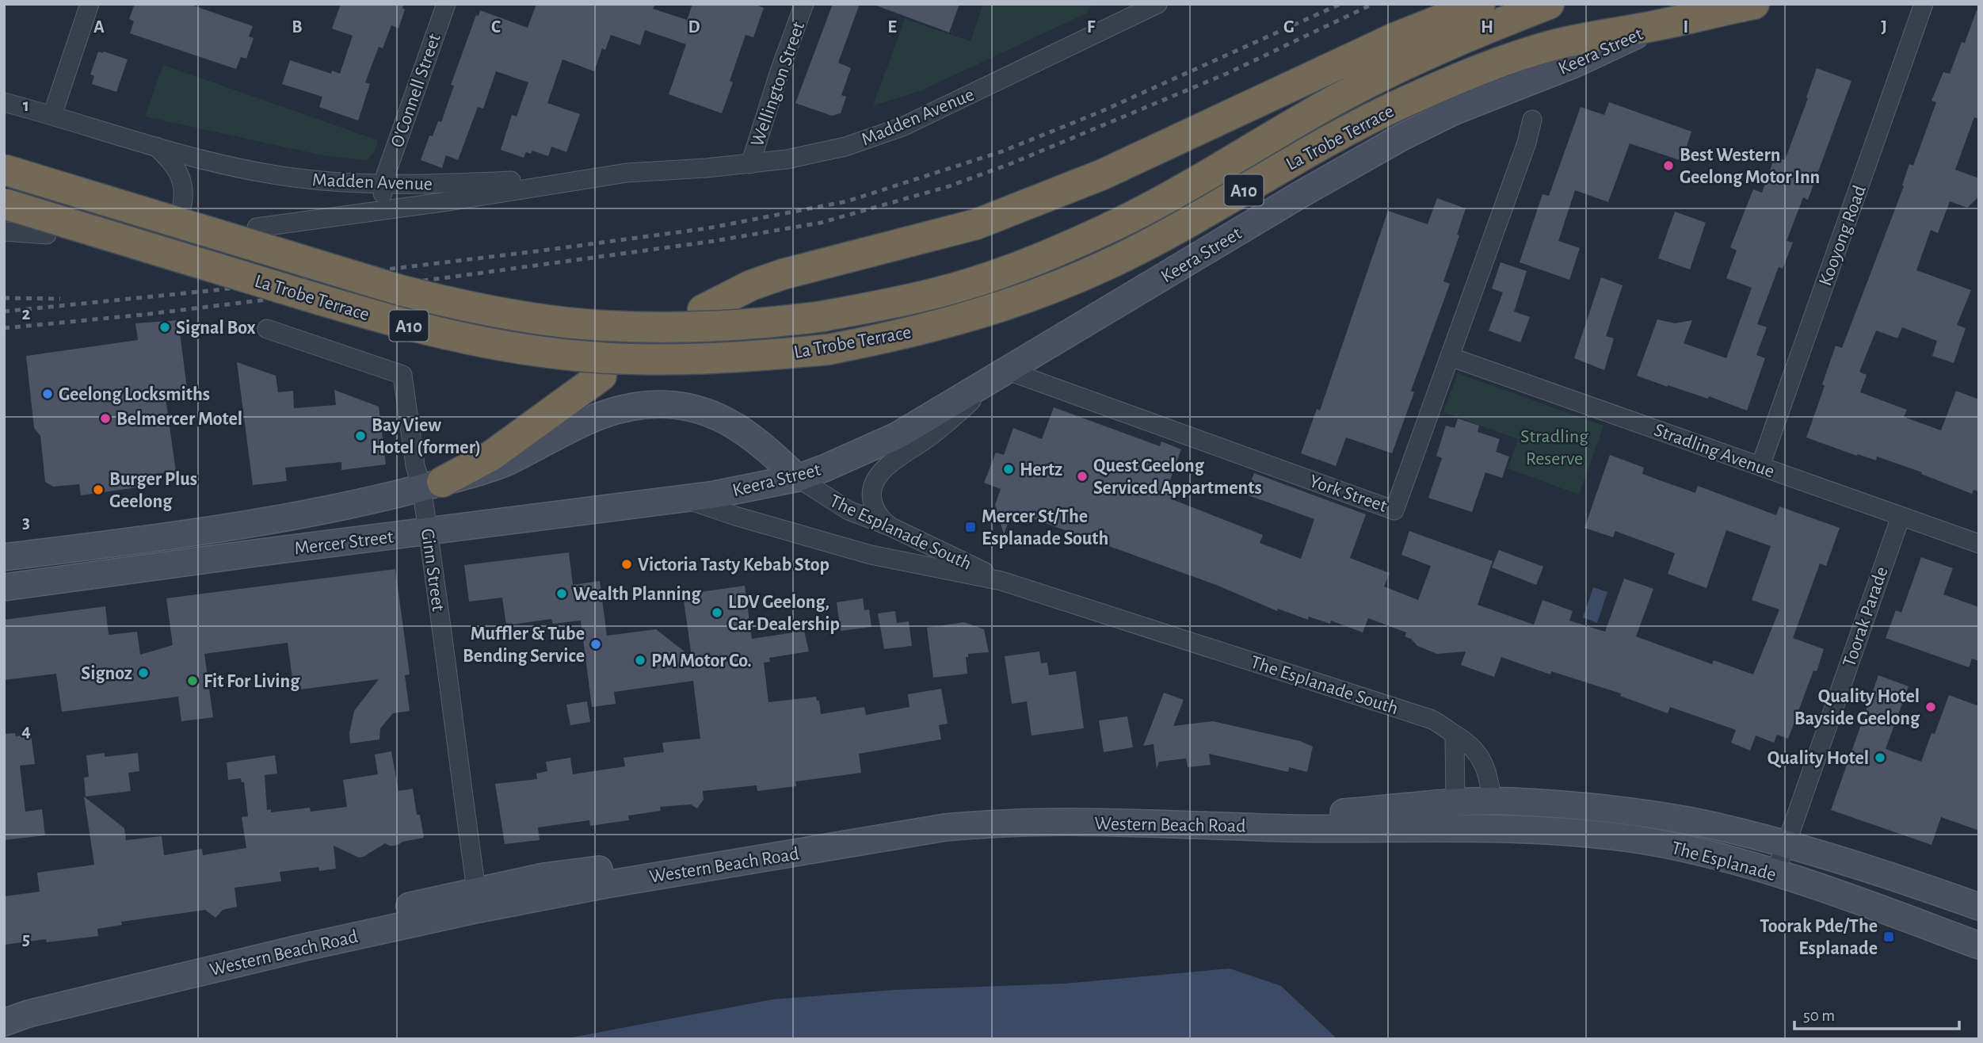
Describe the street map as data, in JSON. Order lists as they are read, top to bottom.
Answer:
{
  "streets": {
    "highway": ["Keera Street", "La Trobe Terrace", "A10"],
    "street": [
      "Wellington Street",
      "O'Connell Street",
      "Madden Avenue",
      "Kooyong Road",
      "Stradling Avenue",
      "York Street",
      "The Esplanade South",
      "Mercer Street",
      "Ginn Street",
      "Toorak Parade",
      "Western Beach Road",
      "The Esplanade"
    ]
  },
  "crossings": [
    ["Keera Street", "La Trobe Terrace"],
    ["Keera Street", "York Street"],
    ["Keera Street", "The Esplanade South"],
    ["Keera Street", "Mercer Street"],
    ["Wellington Street", "Madden Avenue"],
    ["O'Connell Street", "Madden Avenue"],
    ["Kooyong Road", "Stradling Avenue"],
    ["Stradling Avenue", "York Street"],
    ["Stradling Avenue", "Toorak Parade"],
    ["The Esplanade South", "Mercer Street"],
    ["The Esplanade South", "Ginn Street"],
    ["The Esplanade South", "The Esplanade"],
    ["Mercer Street", "Ginn Street"],
    ["Ginn Street", "Western Beach Road"],
    ["Toorak Parade", "The Esplanade"],
    ["Western Beach Road", "The Esplanade"]
  ],
  "parks": ["Stradling Reserve"],
  "places": {
    "other": [
      "Best Western Geelong Motor Inn",
      "Signal Box",
      "Geelong Locksmiths",
      "Belmercer Motel",
      "Bay View Hotel (former)",
      "Hertz",
      "Quest Geelong Serviced Appartments",
      "Burger Plus Geelong",
      "Victoria Tasty Kebab Stop",
      "Wealth Planning",
      "LDV Geelong, Car Dealership",
      "Muffler & Tube Bending Service",
      "PM Motor Co.",
      "Signoz",
      "Fit For Living",
      "Quality Hotel Bayside Geelong",
      "Quality Hotel"
    ],
    "transit": ["Mercer St/The Esplanade South", "Toorak Pde/The Esplanade"]
  },
  "scale_bar": "50 m",
  "grid": {
    "columns": [
      "A",
      "B",
      "C",
      "D",
      "E",
      "F",
      "G",
      "H",
      "I",
      "J"
    ],
    "rows": [
      "1",
      "2",
      "3",
      "4",
      "5"
    ]
  }
}
